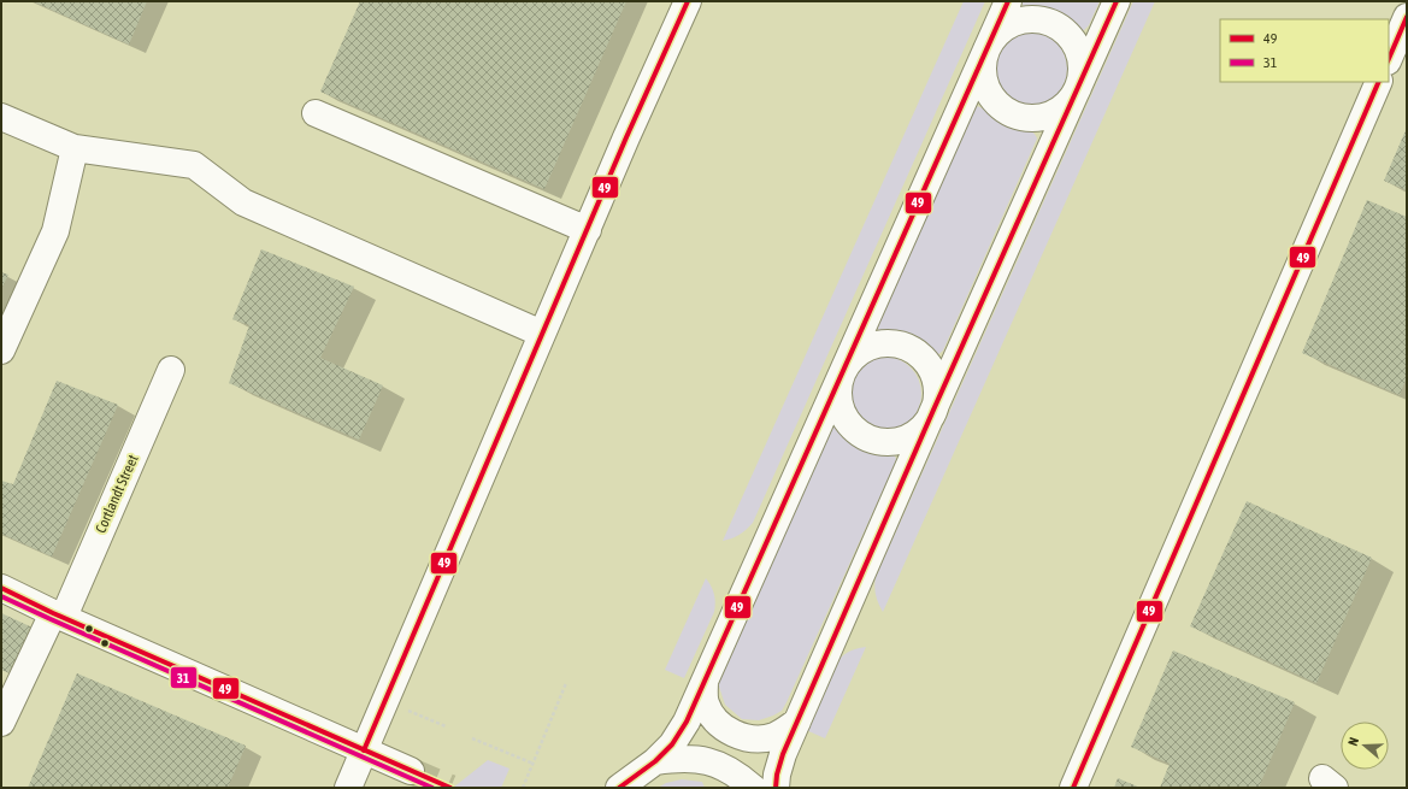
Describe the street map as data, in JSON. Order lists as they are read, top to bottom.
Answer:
{
  "streets": {
    "street": ["Cortlandt Street"]
  },
  "lines": ["transit line 49", "transit line 31"],
  "legend": ["49", "31"],
  "north": "left"
}
